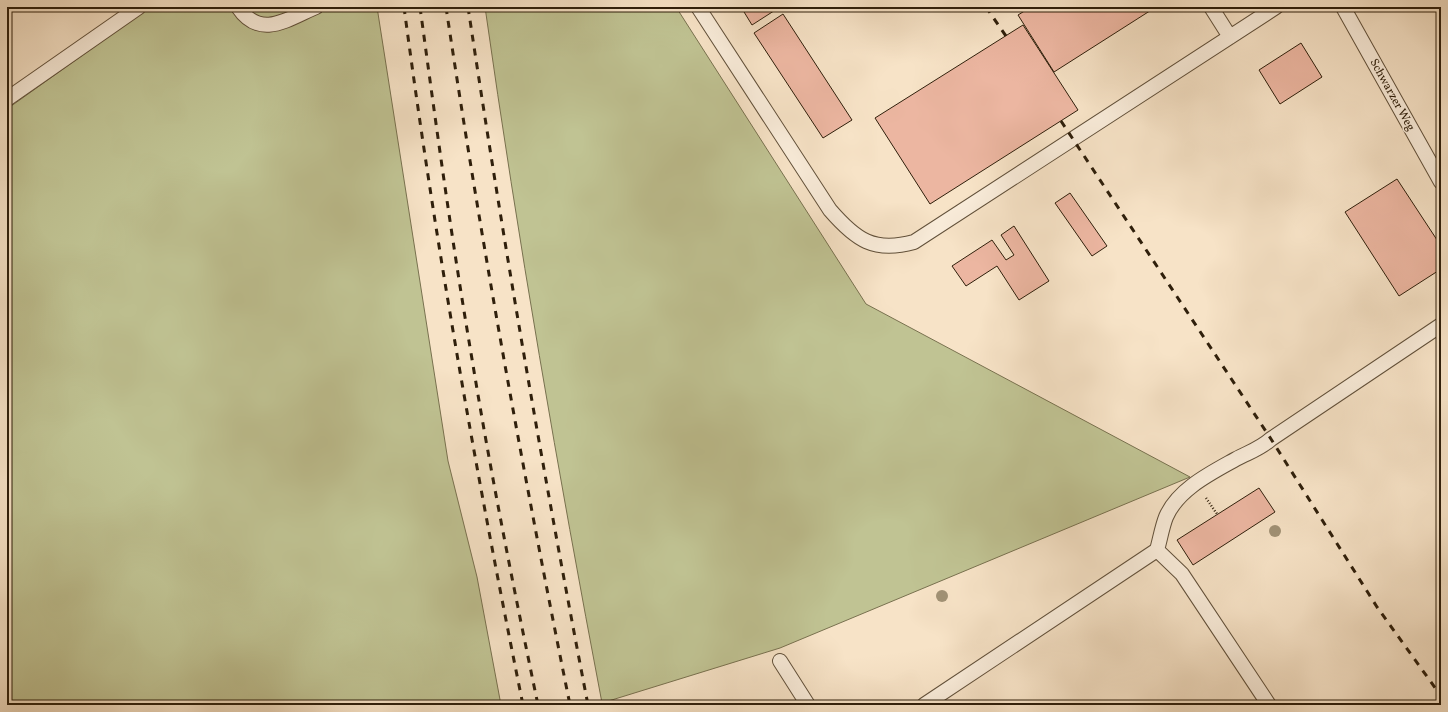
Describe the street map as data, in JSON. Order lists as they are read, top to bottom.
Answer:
{
  "streets": {
    "lane": ["Schwarzer Weg"]
  }
}
